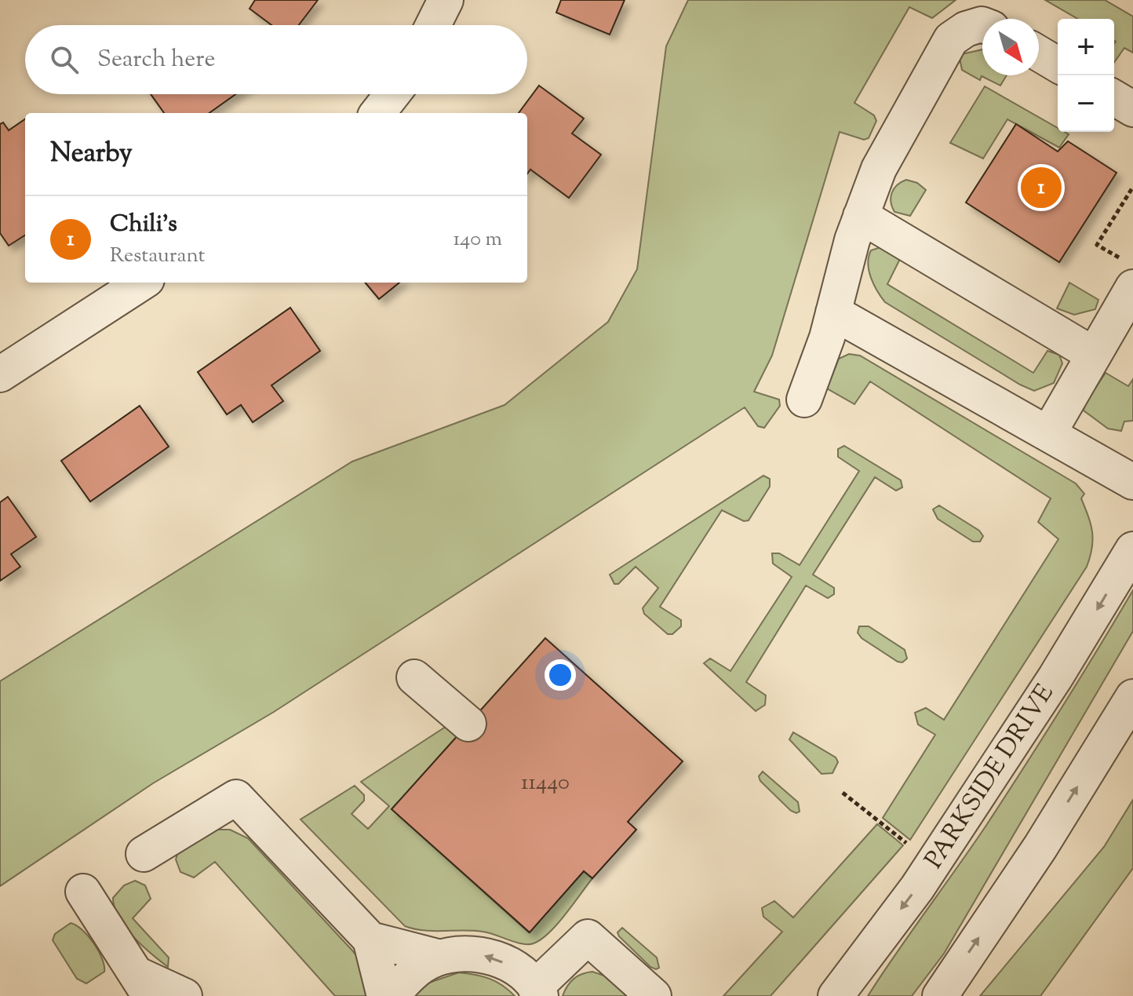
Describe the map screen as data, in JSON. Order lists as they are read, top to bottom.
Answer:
{
  "streets": {
    "street": ["PARKSIDE DRIVE"]
  },
  "house_numbers": ["11440"],
  "north": "bottom right",
  "page": {
    "map_buttons": ["+", "−"],
    "search": "Search here",
    "heading": "Nearby",
    "pins": "1",
    "list": [
      {
        "mark": "1",
        "name": "Chili's",
        "note": "Restaurant",
        "value": "140 m"
      }
    ]
  }
}
